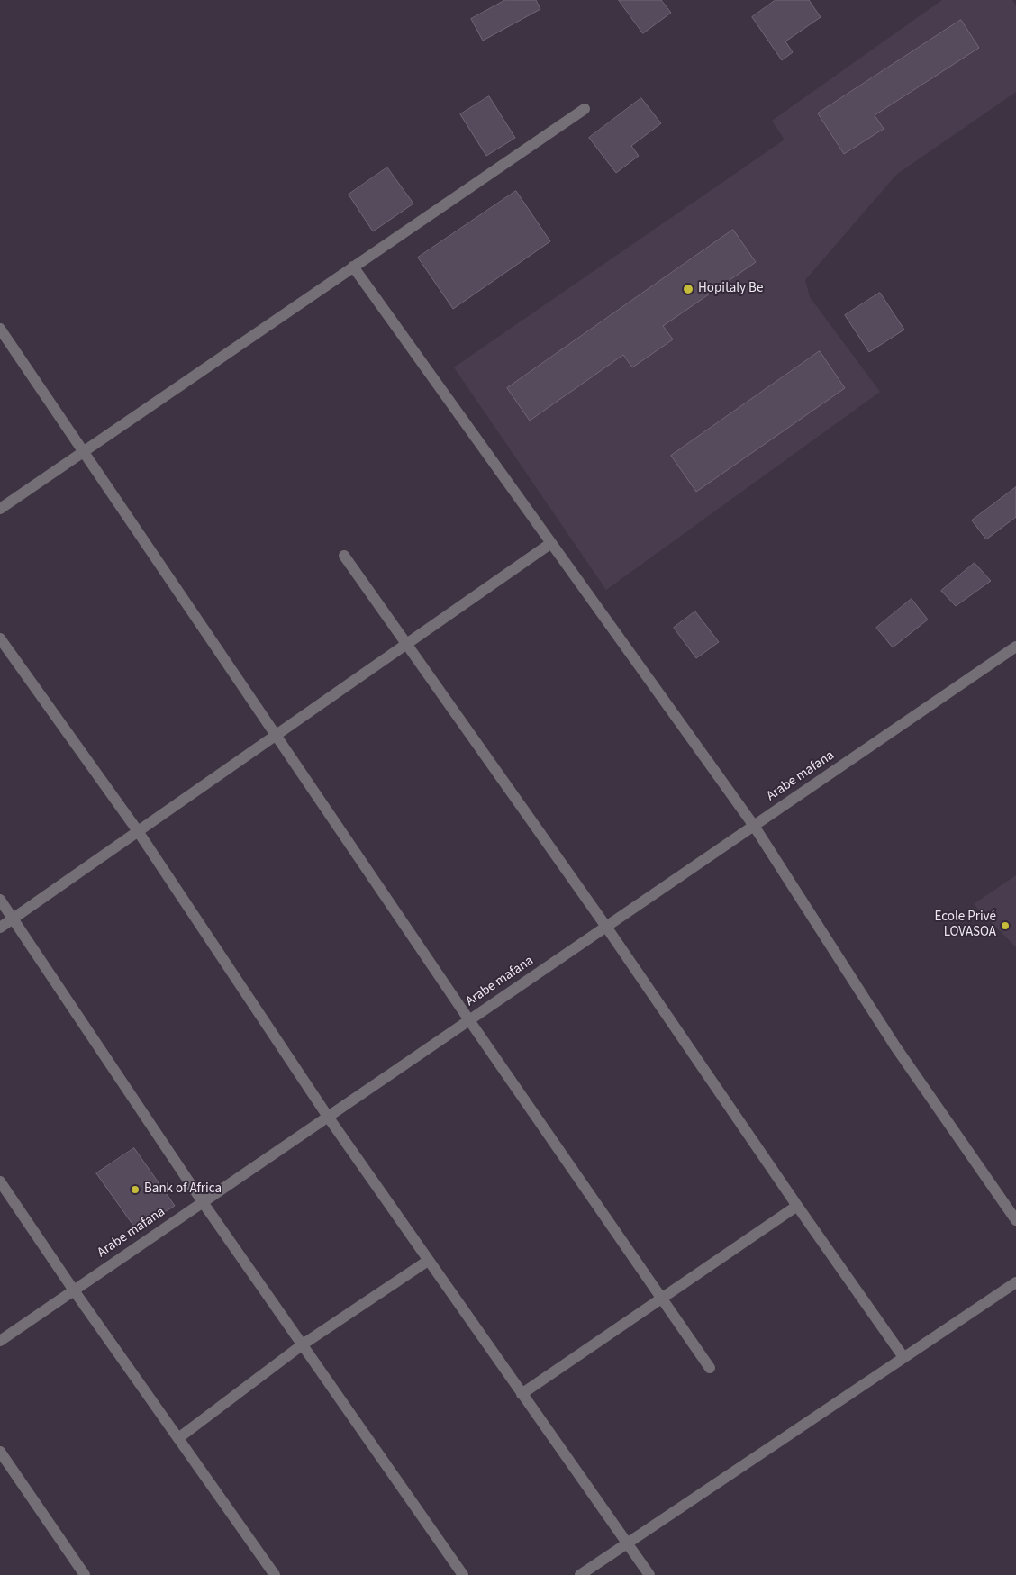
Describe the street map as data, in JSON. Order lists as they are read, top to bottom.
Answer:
{
  "streets": {
    "street": ["Arabe mafana"]
  },
  "places": ["Hopitaly Be", "Ecole Privé LOVASOA", "Bank of Africa"]
}
